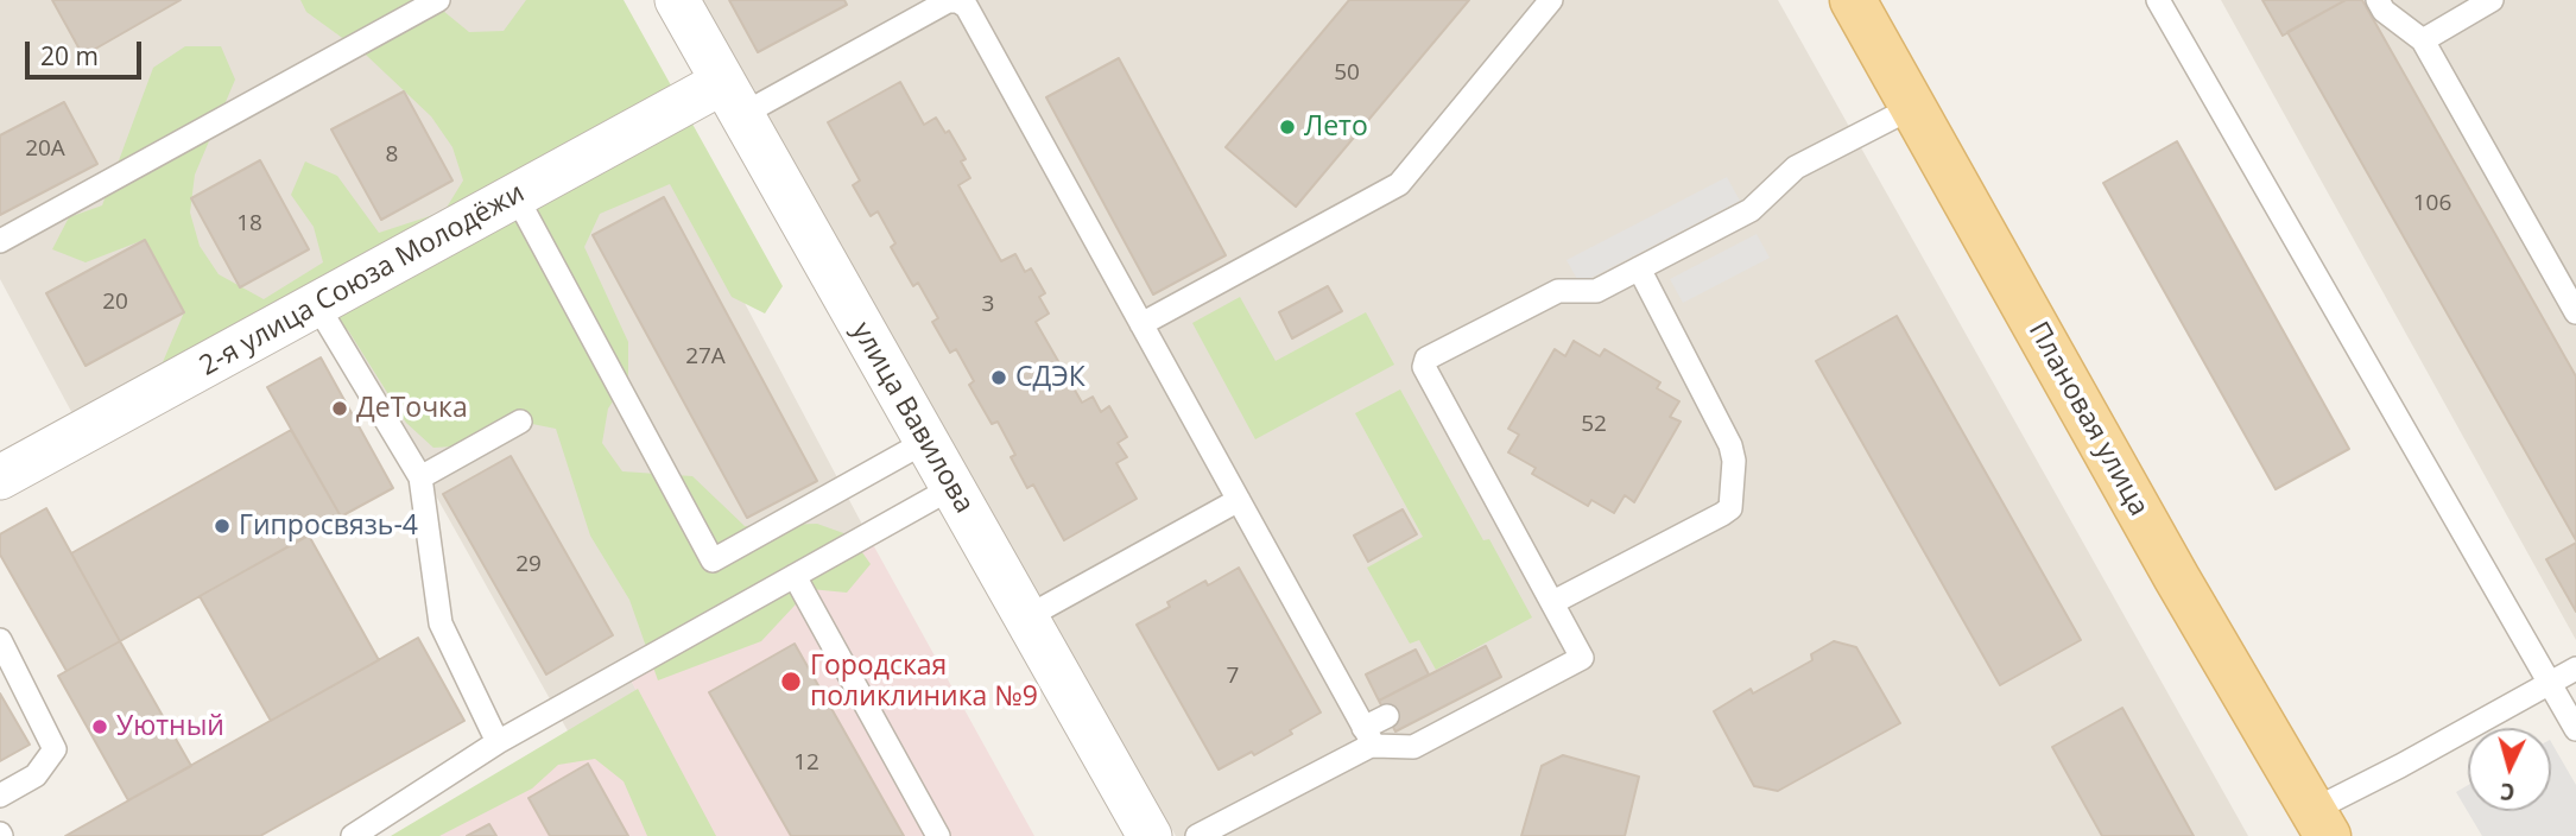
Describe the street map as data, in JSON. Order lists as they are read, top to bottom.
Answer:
{
  "streets": {
    "main road": ["Плановая улица"],
    "street": ["2-я улица Союза Молодёжи", "улица Вавилова"]
  },
  "crossings": [
    ["2-я улица Союза Молодёжи", "улица Вавилова"]
  ],
  "places": [
    "Лето",
    "СДЭК",
    "ДеТочка",
    "Гипросвязь-4",
    "Городская поликлиника №9",
    "Уютный"
  ],
  "house_numbers": [
    "50",
    "20А",
    "8",
    "106",
    "18",
    "20",
    "3",
    "27А",
    "52",
    "29",
    "7",
    "12"
  ],
  "scale_bar": "20 m",
  "north": "bottom"
}
